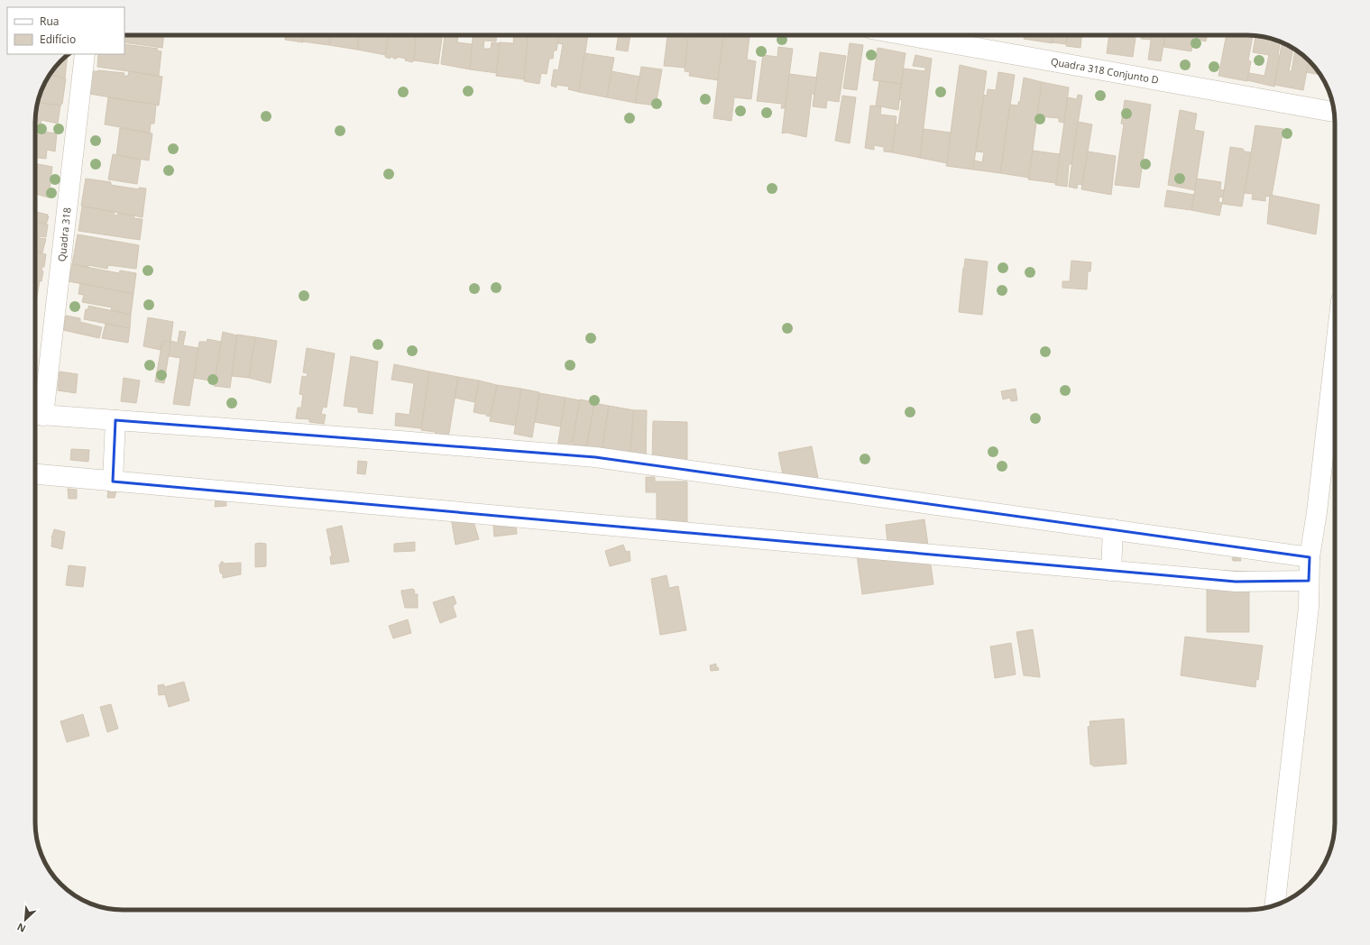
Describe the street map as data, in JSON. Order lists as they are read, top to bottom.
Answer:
{
  "streets": {
    "street": ["Quadra 318 Conjunto D", "Quadra 318"]
  },
  "legend": ["Rua", "Edifício"],
  "north": "bottom left"
}
